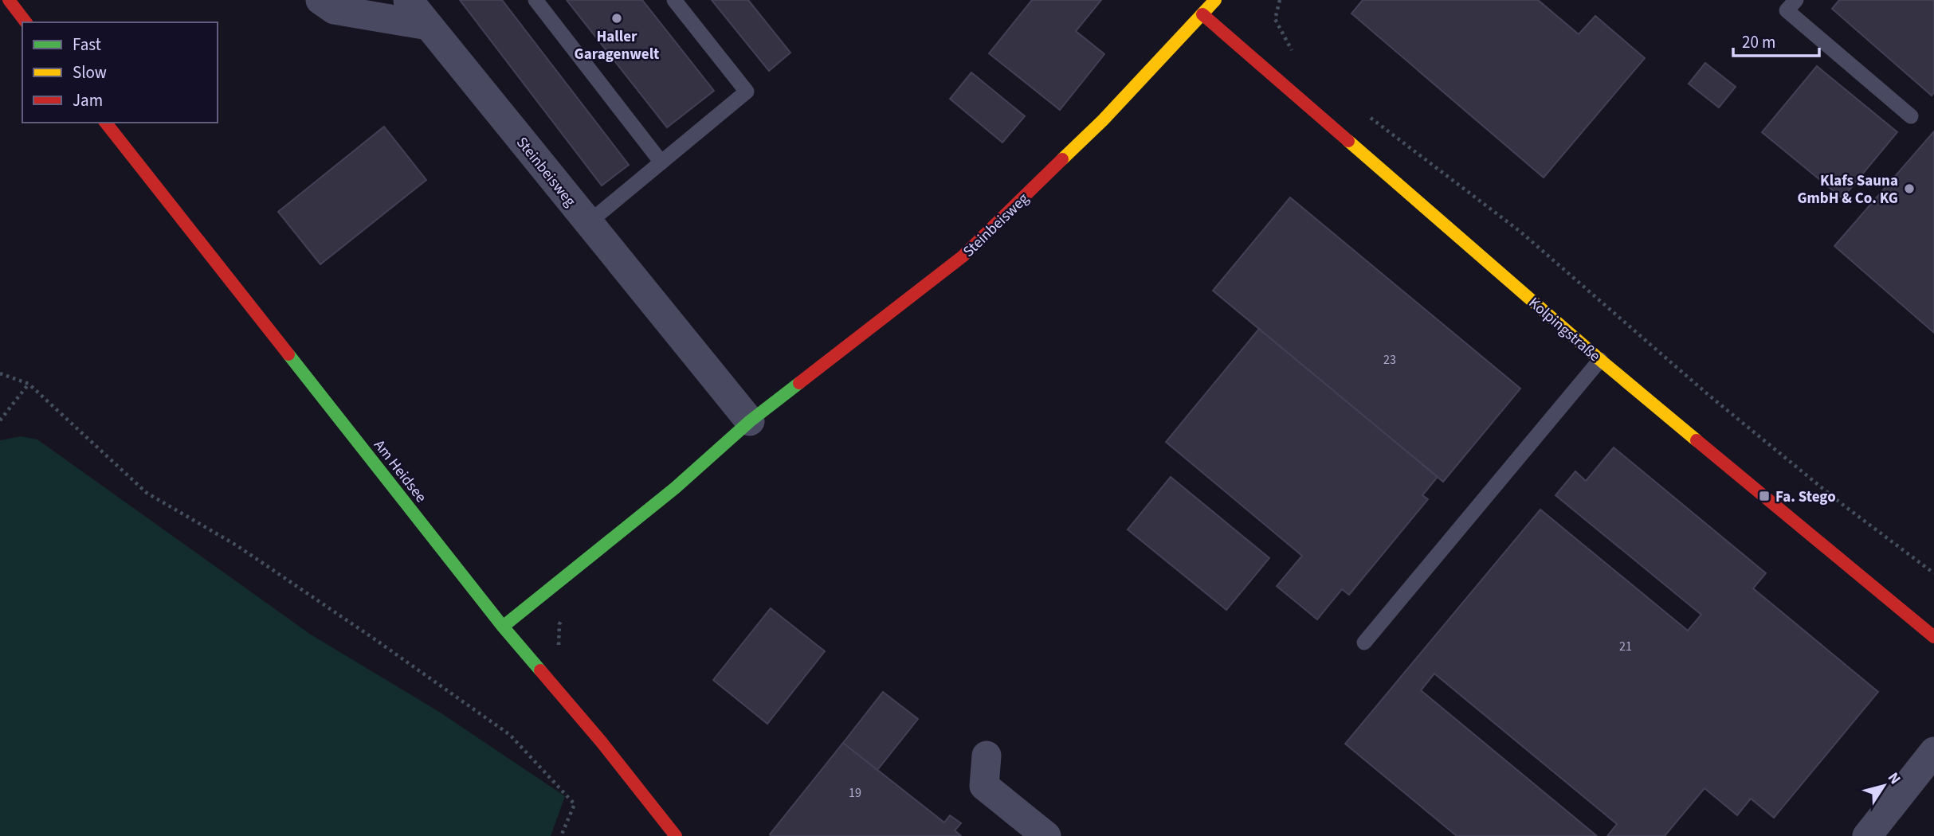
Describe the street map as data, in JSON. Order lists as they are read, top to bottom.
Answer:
{
  "streets": {
    "street": ["Steinbeisweg", "Kolpingstraße", "Am Heidsee"]
  },
  "crossings": [
    ["Steinbeisweg", "Kolpingstraße"],
    ["Steinbeisweg", "Am Heidsee"]
  ],
  "places": {
    "other": ["Haller Garagenwelt", "Klafs Sauna GmbH & Co. KG"],
    "transit": ["Fa. Stego"]
  },
  "house_numbers": ["23", "21", "19"],
  "legend": ["Fast", "Slow", "Jam"],
  "scale_bar": "20 m",
  "north": "top right"
}
